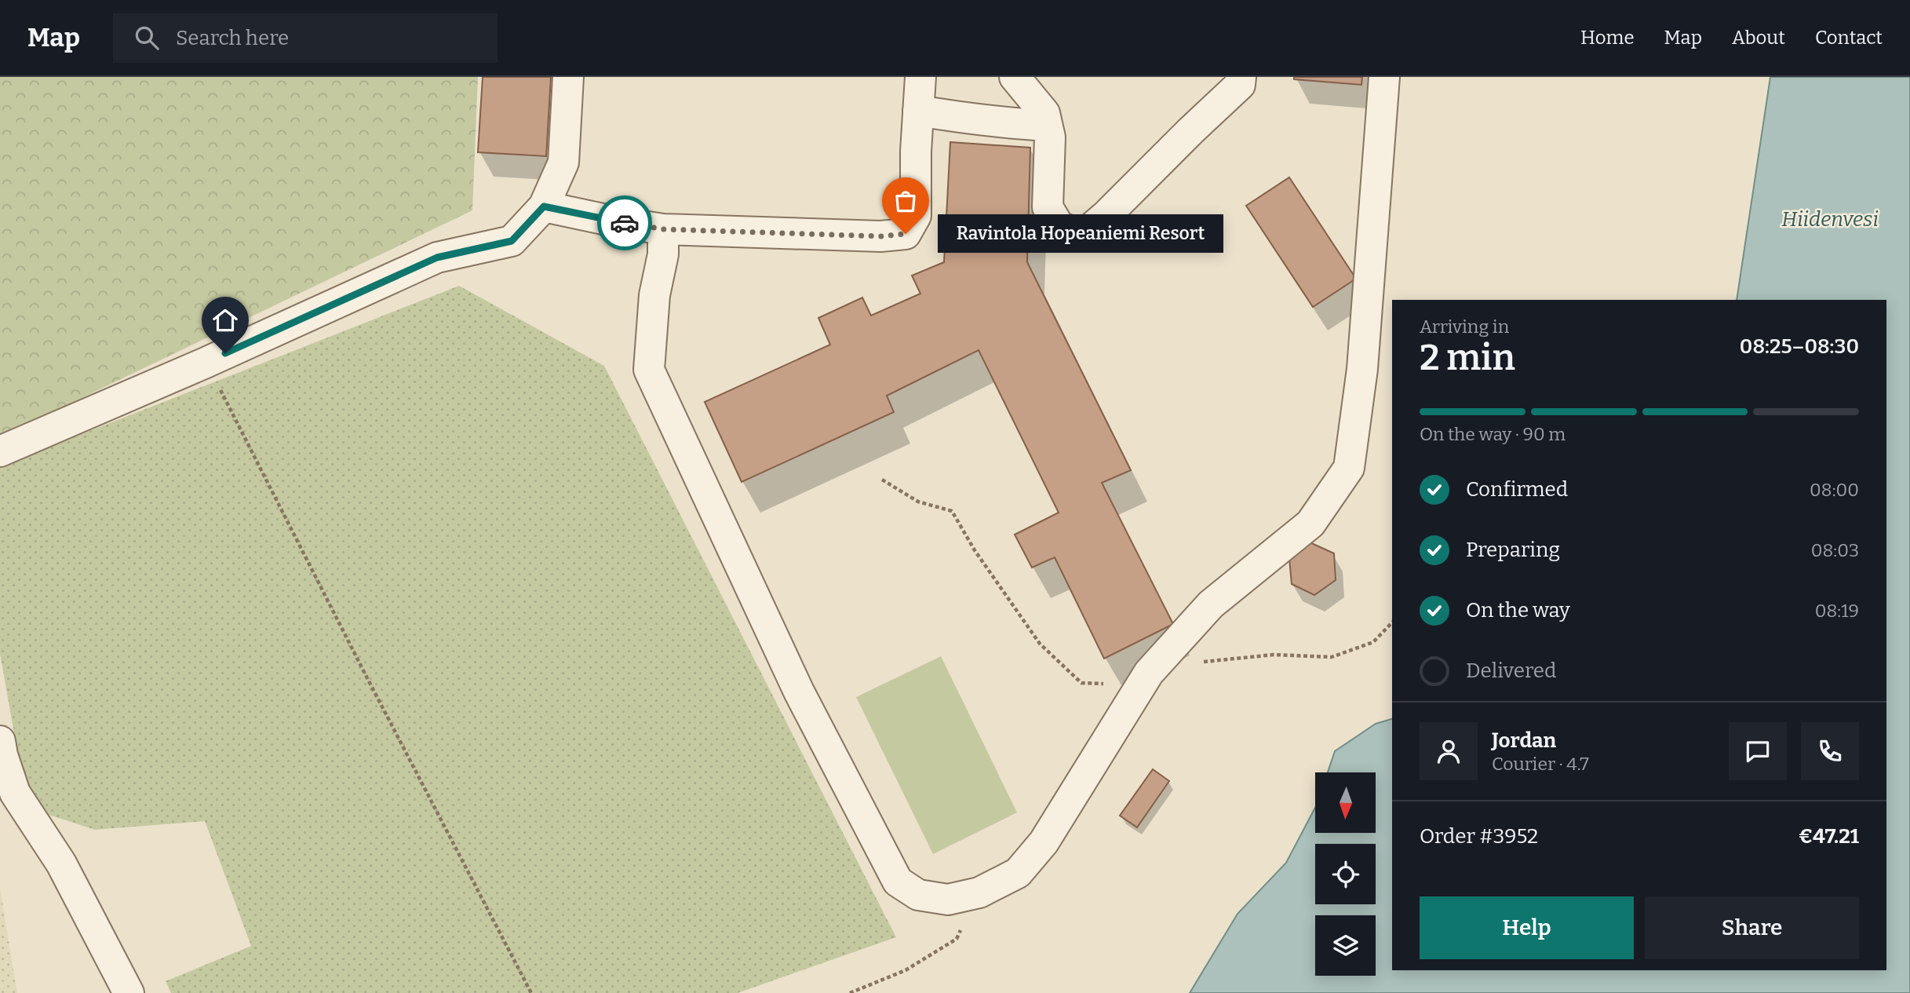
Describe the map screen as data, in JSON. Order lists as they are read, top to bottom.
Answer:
{
  "water": ["Hiidenvesi"],
  "places": ["Ravintola Hopeaniemi Resort"],
  "north": "bottom",
  "page": {
    "header": "Map",
    "search": "Search here",
    "nav": [
      "Home",
      "Map",
      "About",
      "Contact"
    ],
    "bubble": "Ravintola Hopeaniemi Resort",
    "heading": ["2 min", "Arriving in", "08:25–08:30"],
    "panel": [
      "Jordan",
      "Courier · 4.7",
      "Order #3952",
      "€47.21"
    ],
    "bar": "On the way · 90 m",
    "list": [
      ["Confirmed", "08:00"],
      ["Preparing", "08:03"],
      ["On the way", "08:19"],
      "Delivered"
    ],
    "buttons": ["Help", "Share"]
  }
}
